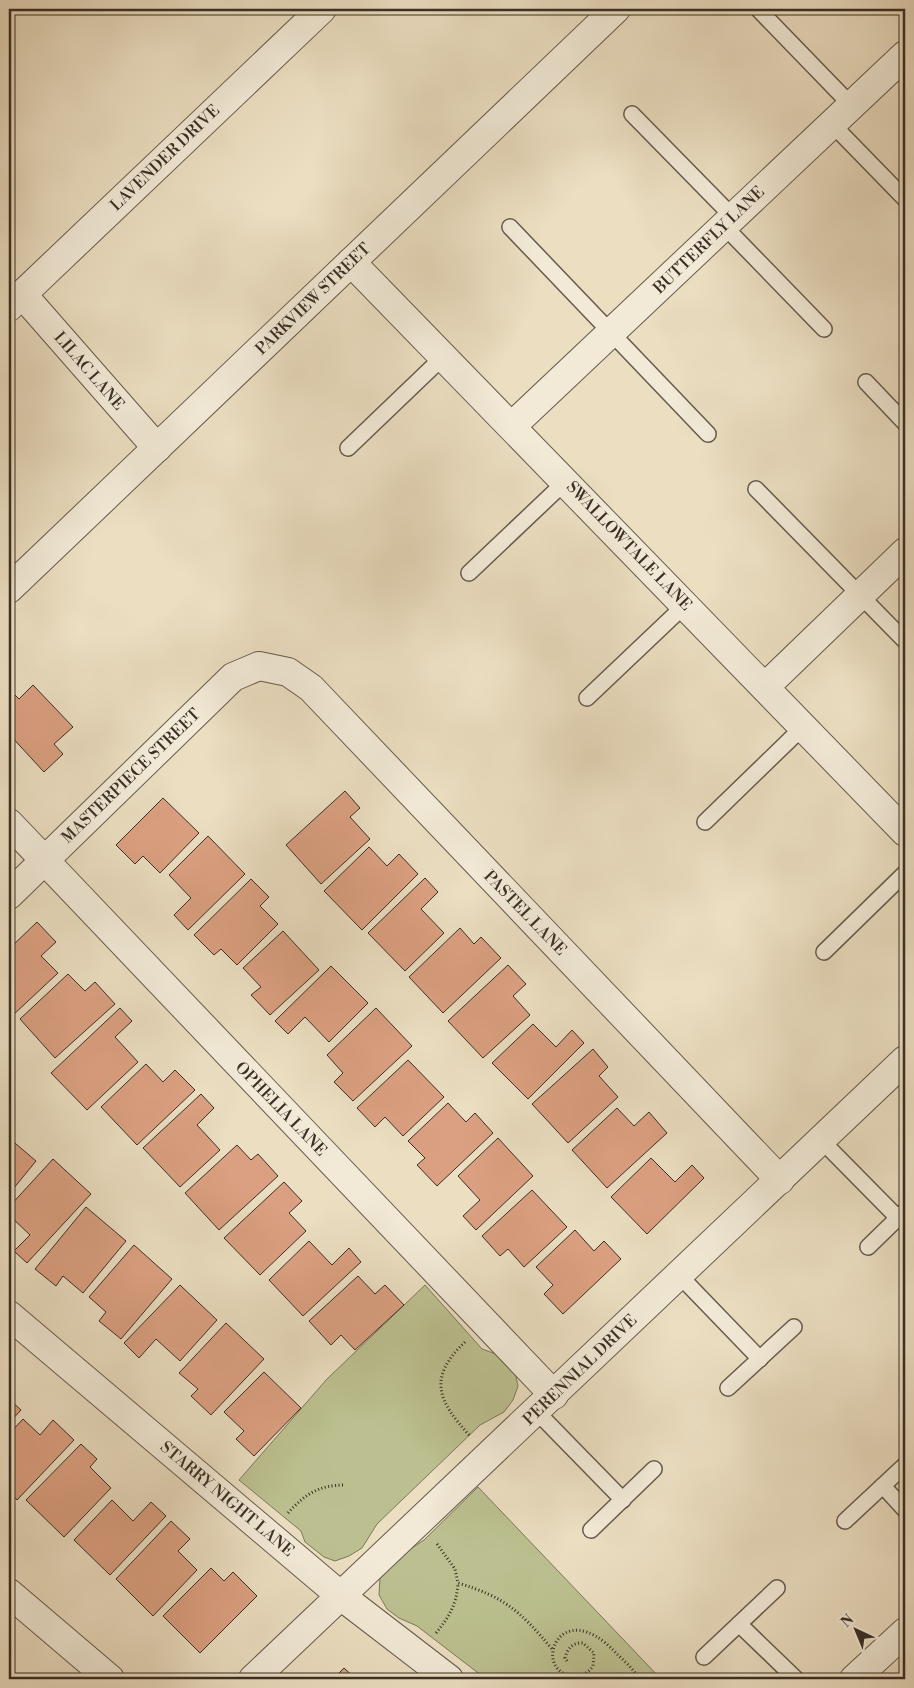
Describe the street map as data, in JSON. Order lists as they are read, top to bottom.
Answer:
{
  "streets": {
    "street": [
      "LAVENDER DRIVE",
      "BUTTERFLY LANE",
      "PARKVIEW STREET",
      "LILAC LANE",
      "SWALLOWTALE LANE",
      "MASTERPIECE STREET",
      "PASTEL LANE",
      "OPHELIA LANE",
      "PERENNIAL DRIVE",
      "STARRY NIGHT LANE"
    ]
  },
  "crossings": [
    ["LAVENDER DRIVE", "LILAC LANE"],
    ["BUTTERFLY LANE", "SWALLOWTALE LANE"],
    ["PARKVIEW STREET", "LILAC LANE"],
    ["PARKVIEW STREET", "SWALLOWTALE LANE"],
    ["MASTERPIECE STREET", "PASTEL LANE"],
    ["MASTERPIECE STREET", "OPHELIA LANE"],
    ["PASTEL LANE", "PERENNIAL DRIVE"],
    ["OPHELIA LANE", "PERENNIAL DRIVE"],
    ["PERENNIAL DRIVE", "STARRY NIGHT LANE"]
  ],
  "north": "top left"
}
